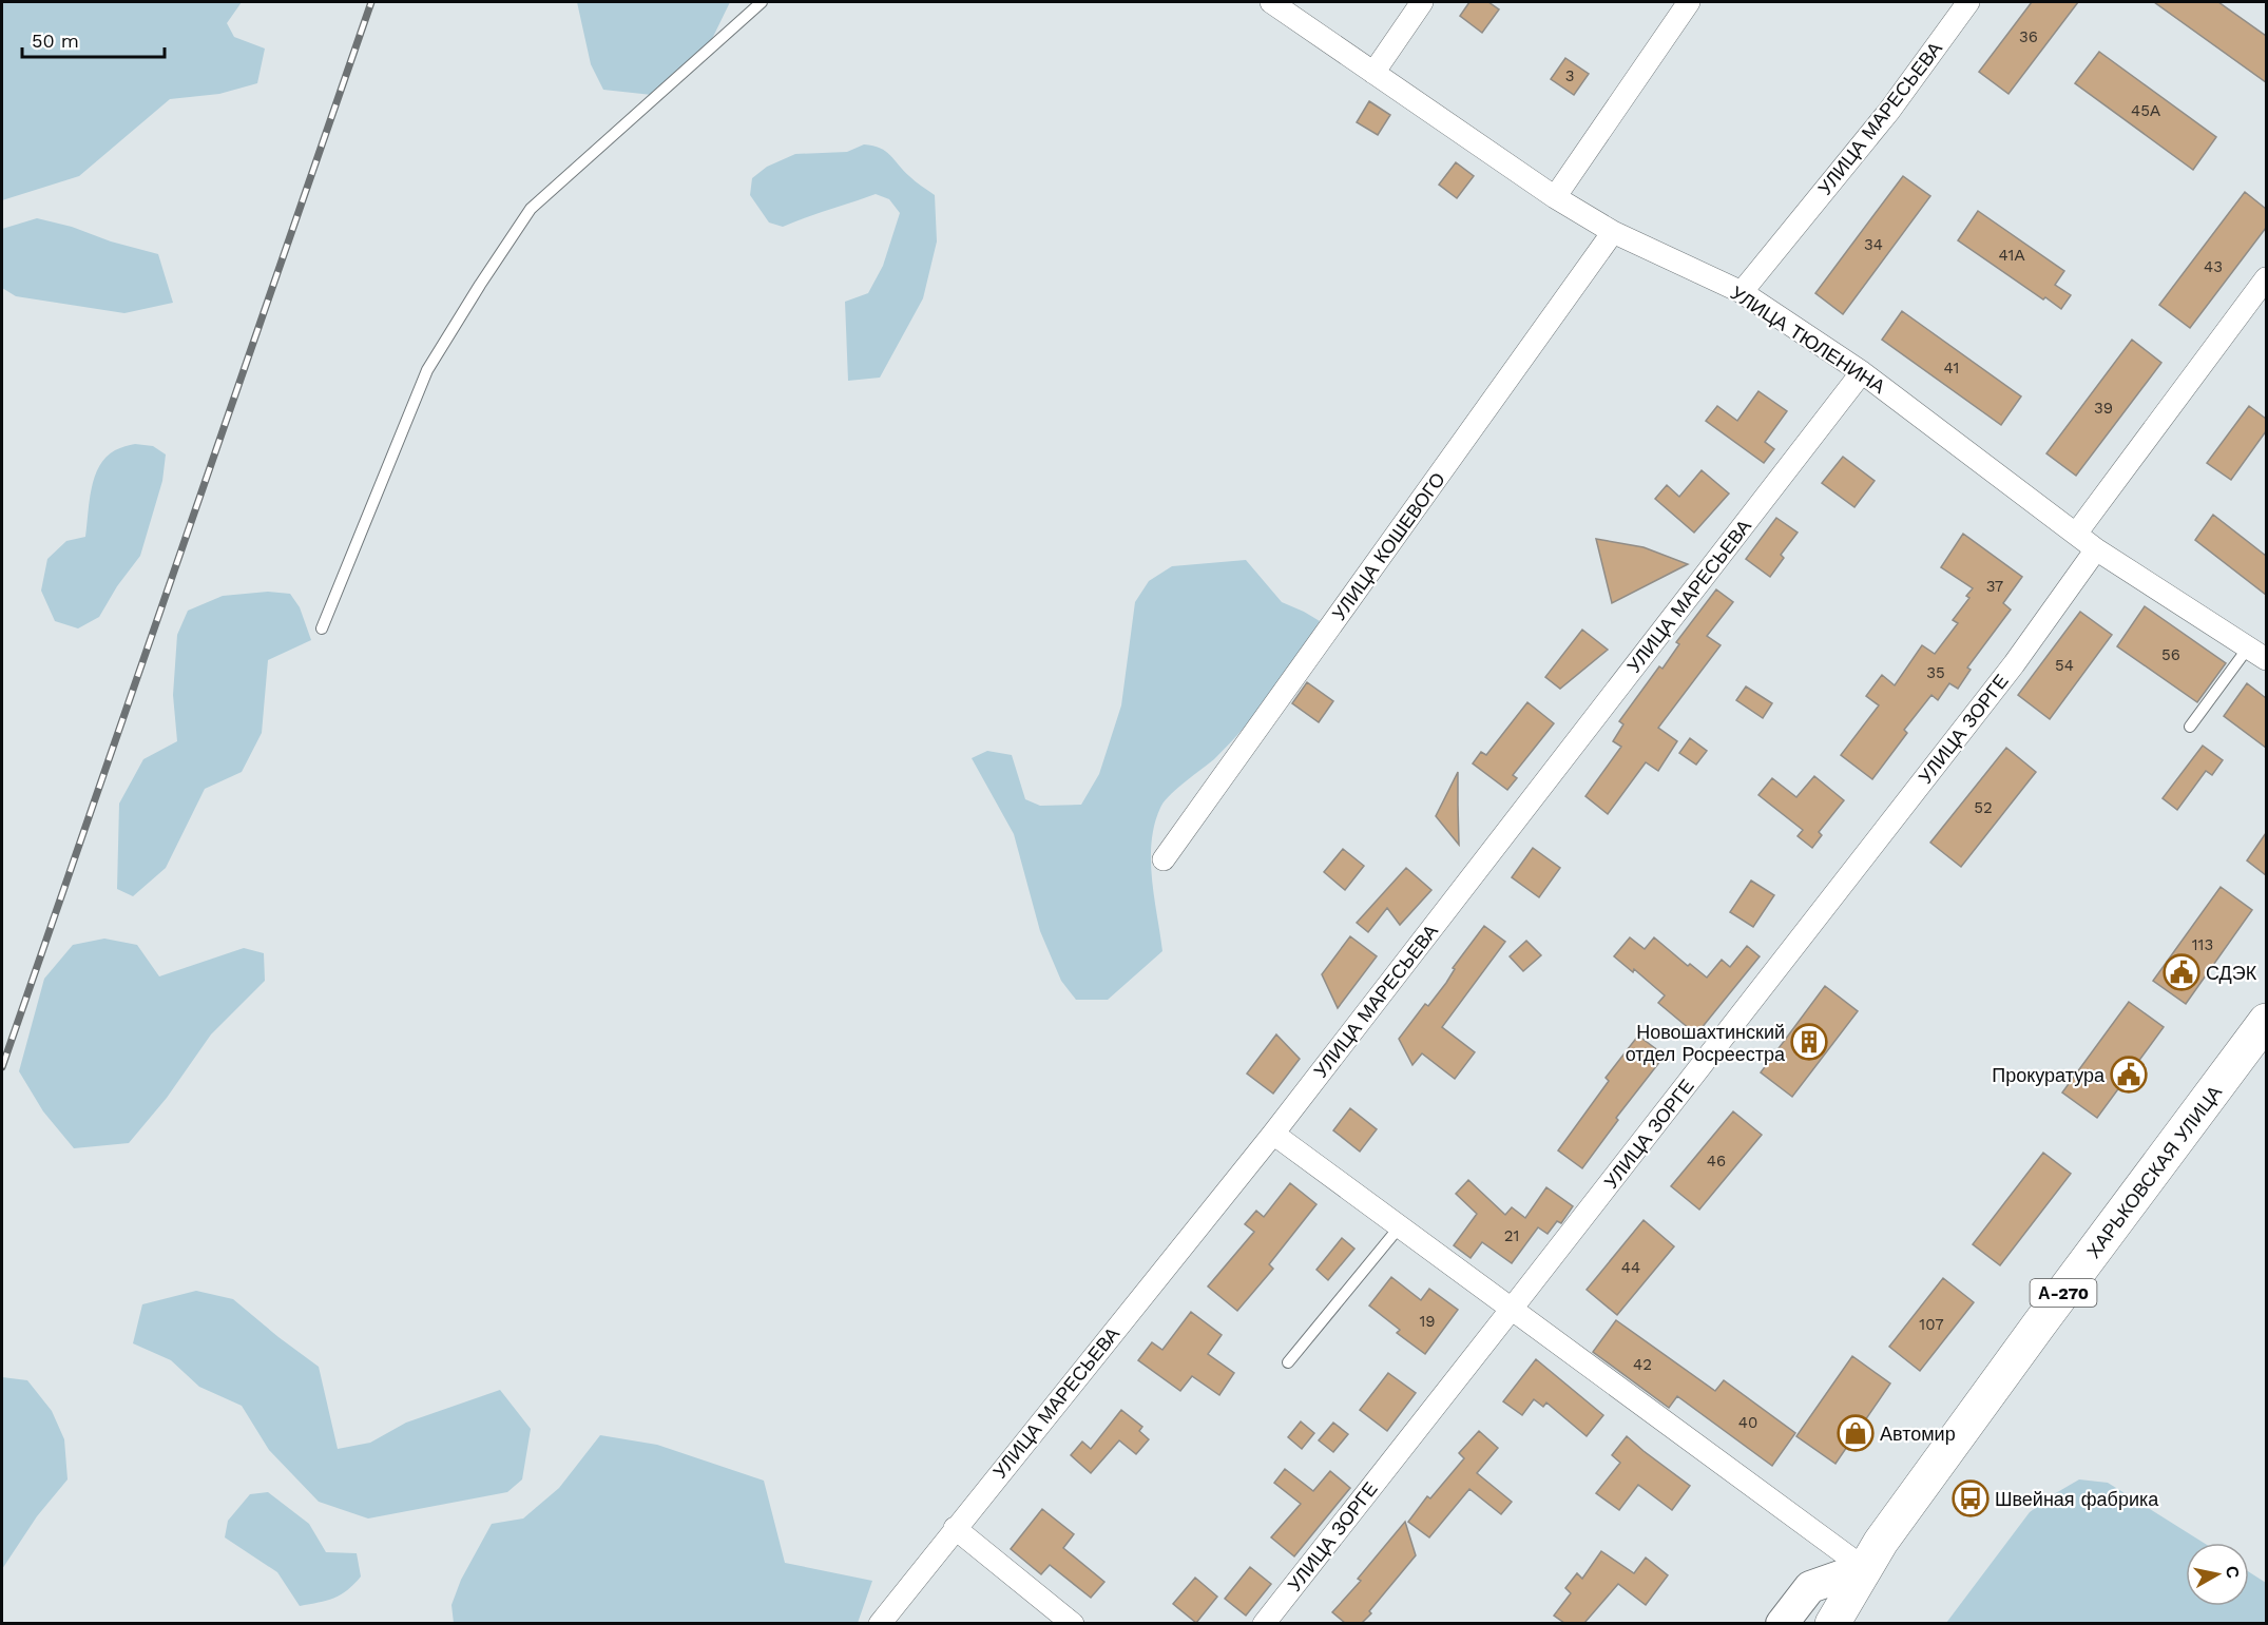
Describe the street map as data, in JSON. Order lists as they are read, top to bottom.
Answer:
{
  "streets": {
    "highway": ["ХАРЬКОВСКАЯ УЛИЦА", "А-270"],
    "street": [
      "УЛИЦА МАРЕСЬЕВА",
      "УЛИЦА ТЮЛЕНИНА",
      "УЛИЦА КОШЕВОГО",
      "УЛИЦА ЗОРГЕ"
    ]
  },
  "crossings": [
    ["УЛИЦА МАРЕСЬЕВА", "УЛИЦА ТЮЛЕНИНА"],
    ["УЛИЦА ТЮЛЕНИНА", "УЛИЦА КОШЕВОГО"],
    ["УЛИЦА ТЮЛЕНИНА", "УЛИЦА ЗОРГЕ"]
  ],
  "places": {
    "public building": ["СДЭК", "Прокуратура"],
    "building": ["Новошахтинский отдел Росреестра"],
    "shop": ["Автомир"],
    "bus stop": ["Швейная фабрика"]
  },
  "house_numbers": [
    "36",
    "3",
    "45А",
    "34",
    "41А",
    "43",
    "41",
    "39",
    "37",
    "56",
    "54",
    "35",
    "52",
    "113",
    "46",
    "21",
    "44",
    "19",
    "107",
    "42",
    "40"
  ],
  "scale_bar": "50 m",
  "north": "right"
}
